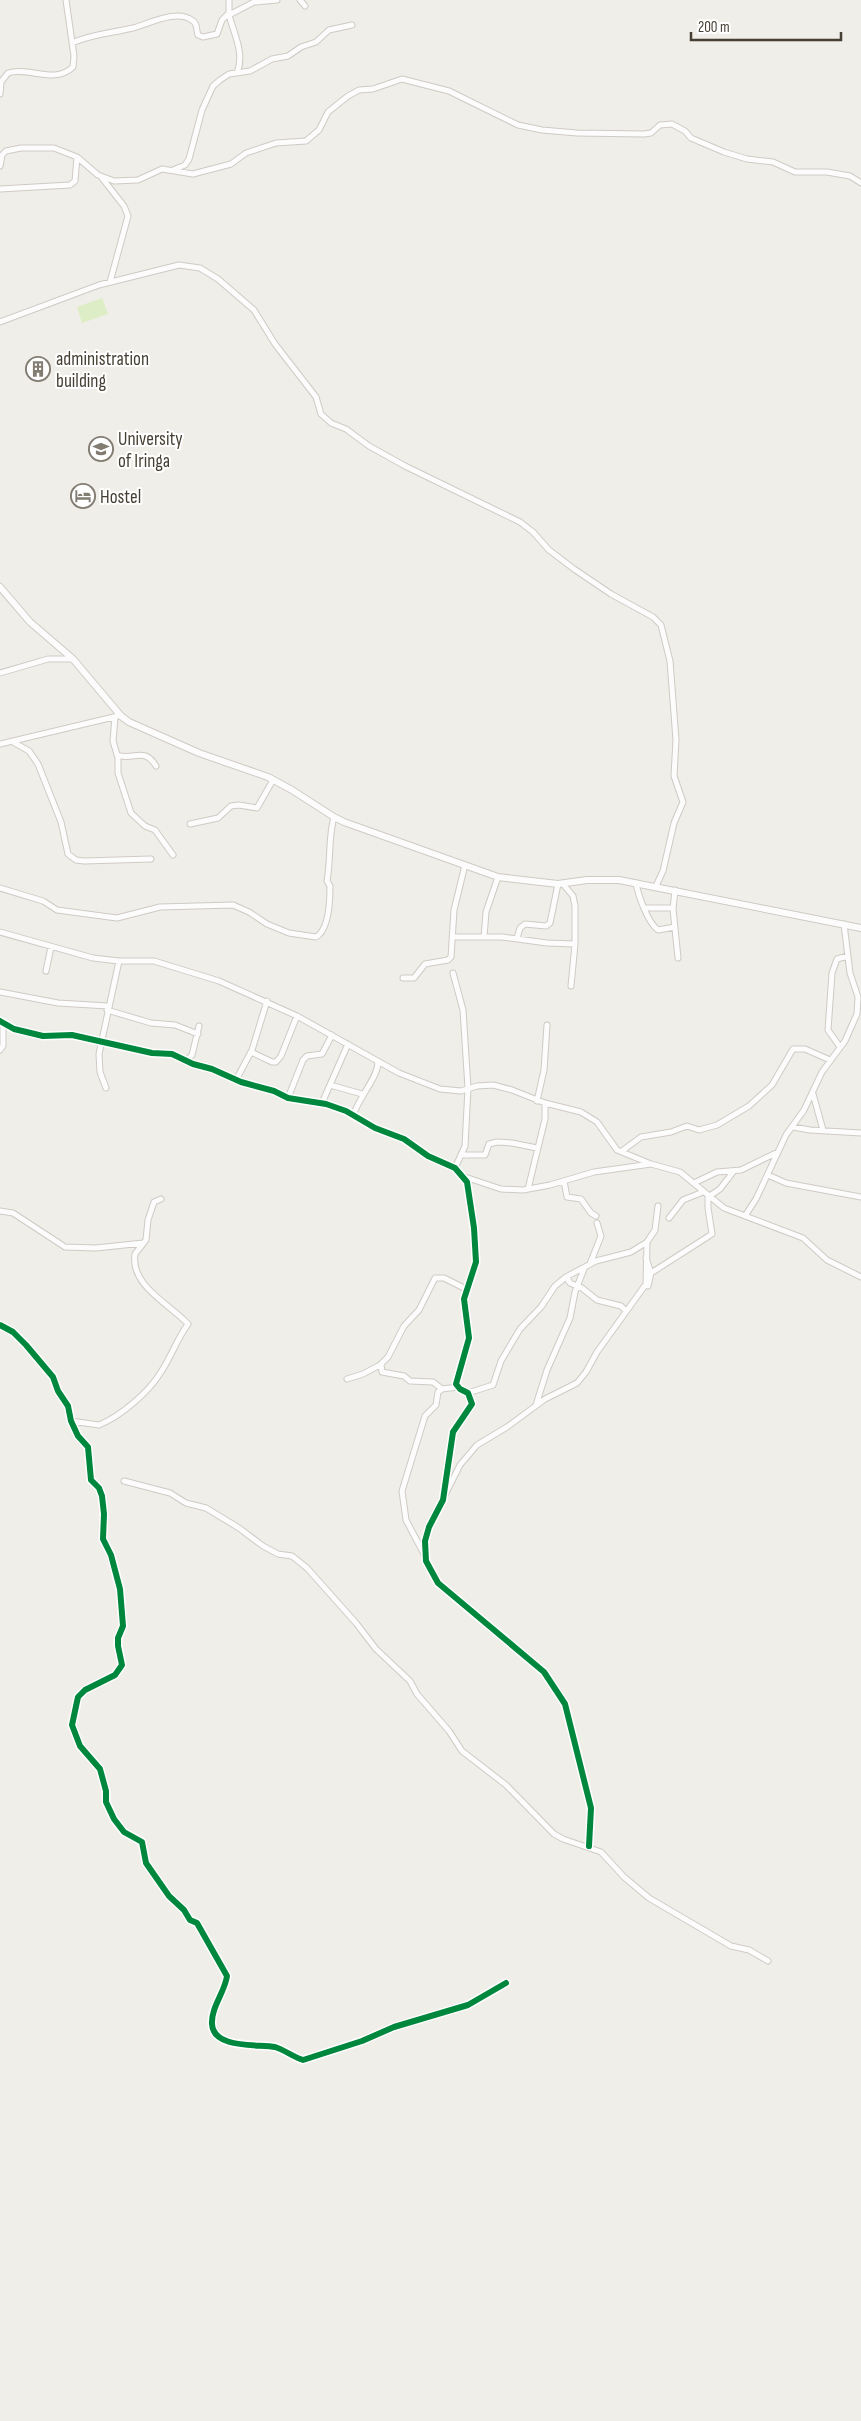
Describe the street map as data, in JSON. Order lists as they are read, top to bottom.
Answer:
{
  "places": {
    "building": ["administration building"],
    "school or university": ["University of Iringa"],
    "hotel": ["Hostel"]
  },
  "scale_bar": "200 m"
}
